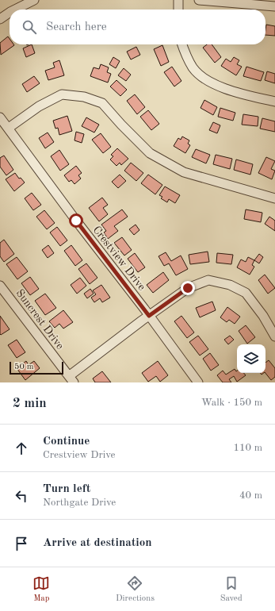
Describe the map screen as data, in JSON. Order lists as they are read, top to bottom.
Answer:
{
  "streets": {
    "street": ["Crestview Drive", "Suncrest Drive"]
  },
  "scale_bar": "50 m",
  "page": {
    "search": "Search here",
    "scale": "50 m",
    "heading": ["2 min", "Walk · 150 m"],
    "list": [
      ["Continue", "Crestview Drive", "110 m"],
      ["Turn left", "Northgate Drive", "40 m"],
      "Arrive at destination"
    ],
    "nav": ["Map", "Directions", "Saved"]
  }
}
